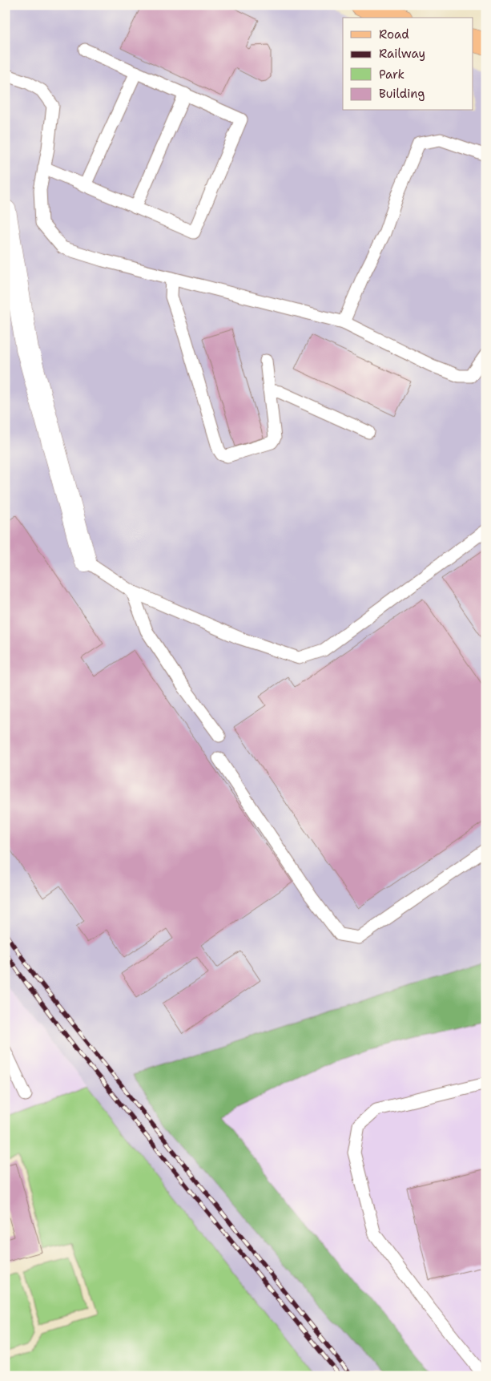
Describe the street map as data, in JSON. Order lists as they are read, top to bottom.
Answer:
{
  "legend": [
    "Road",
    "Railway",
    "Park",
    "Building"
  ]
}
